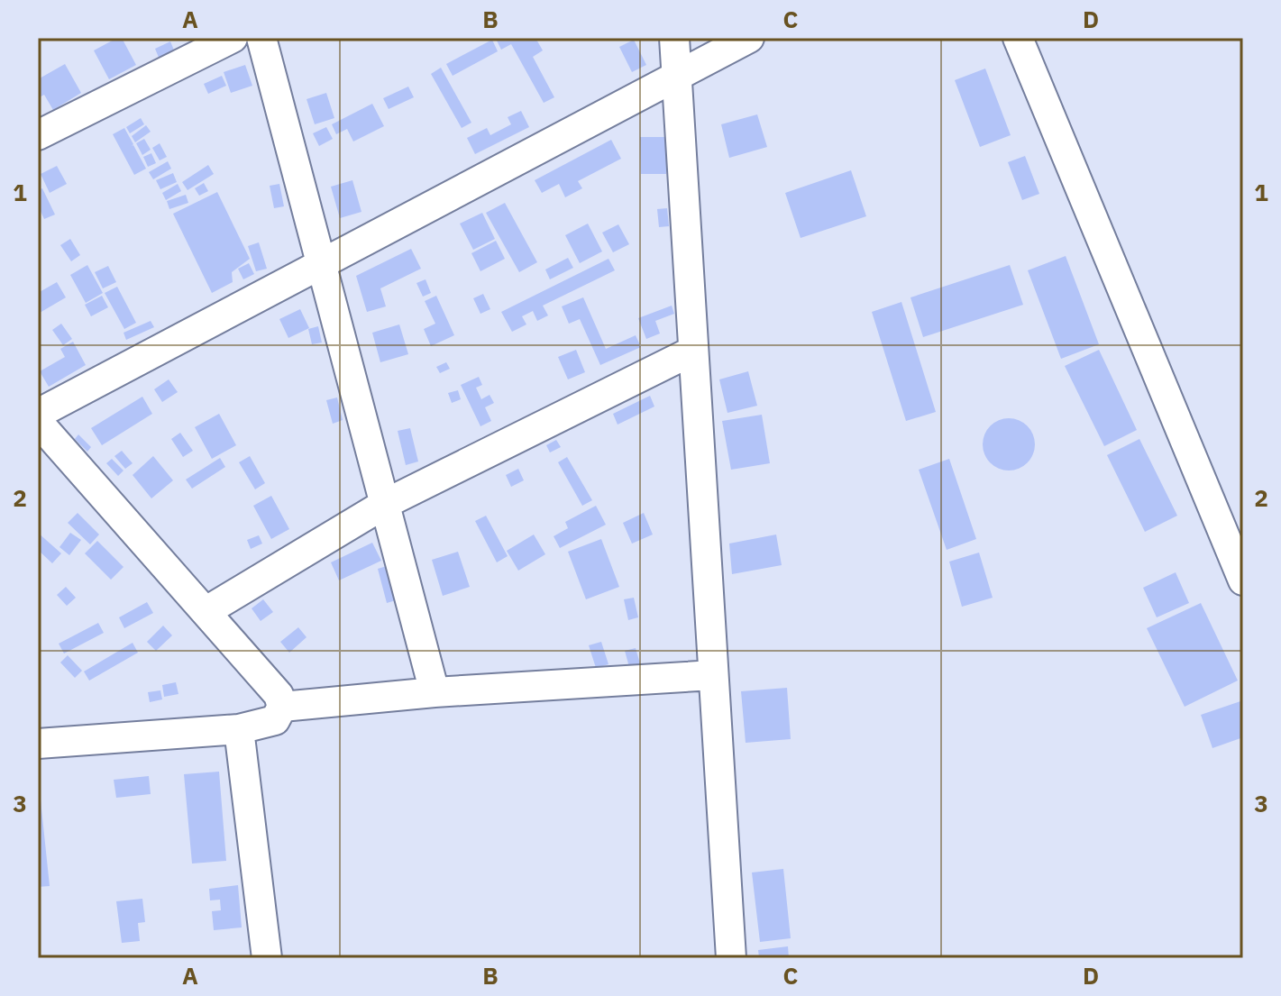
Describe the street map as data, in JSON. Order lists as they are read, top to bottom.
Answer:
{
  "grid": {
    "columns": [
      "A",
      "B",
      "C",
      "D"
    ],
    "rows": ["1", "2", "3"]
  }
}
